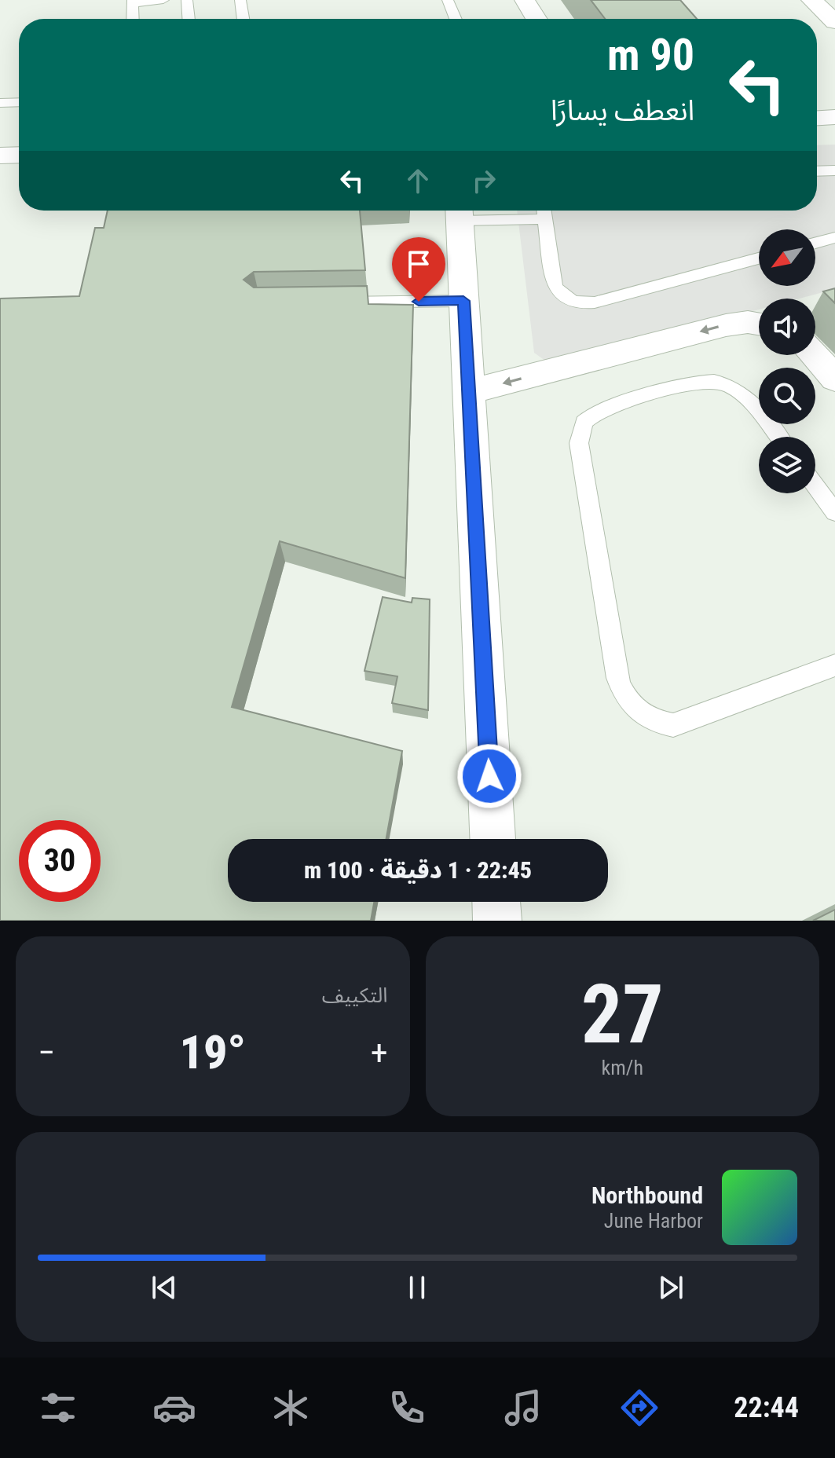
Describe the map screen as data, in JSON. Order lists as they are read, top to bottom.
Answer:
{
  "north": "bottom left",
  "page": {
    "turn": ["90 m", "انعطف يسارًا"],
    "limit": "30",
    "trip": "22:45 · 1 دقيقة · 100 m",
    "tile": [
      ["27", "km/h"],
      "التكييف"
    ],
    "heat": ["−", "19°", "+"],
    "song": ["Northbound", "June Harbor"],
    "tabs": "22:44"
  }
}
